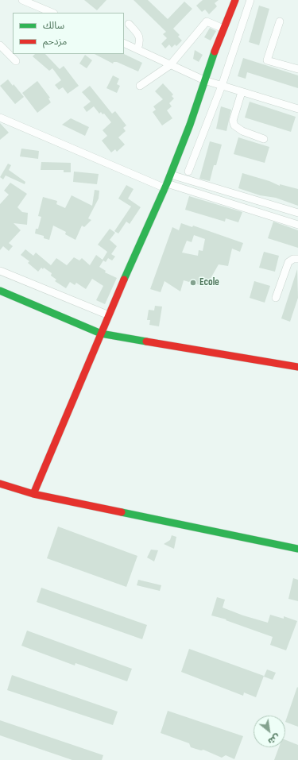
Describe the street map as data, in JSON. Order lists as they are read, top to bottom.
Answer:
{
  "places": ["Ecole"],
  "legend": ["سالك", "مزدحم"],
  "north": "bottom right"
}
